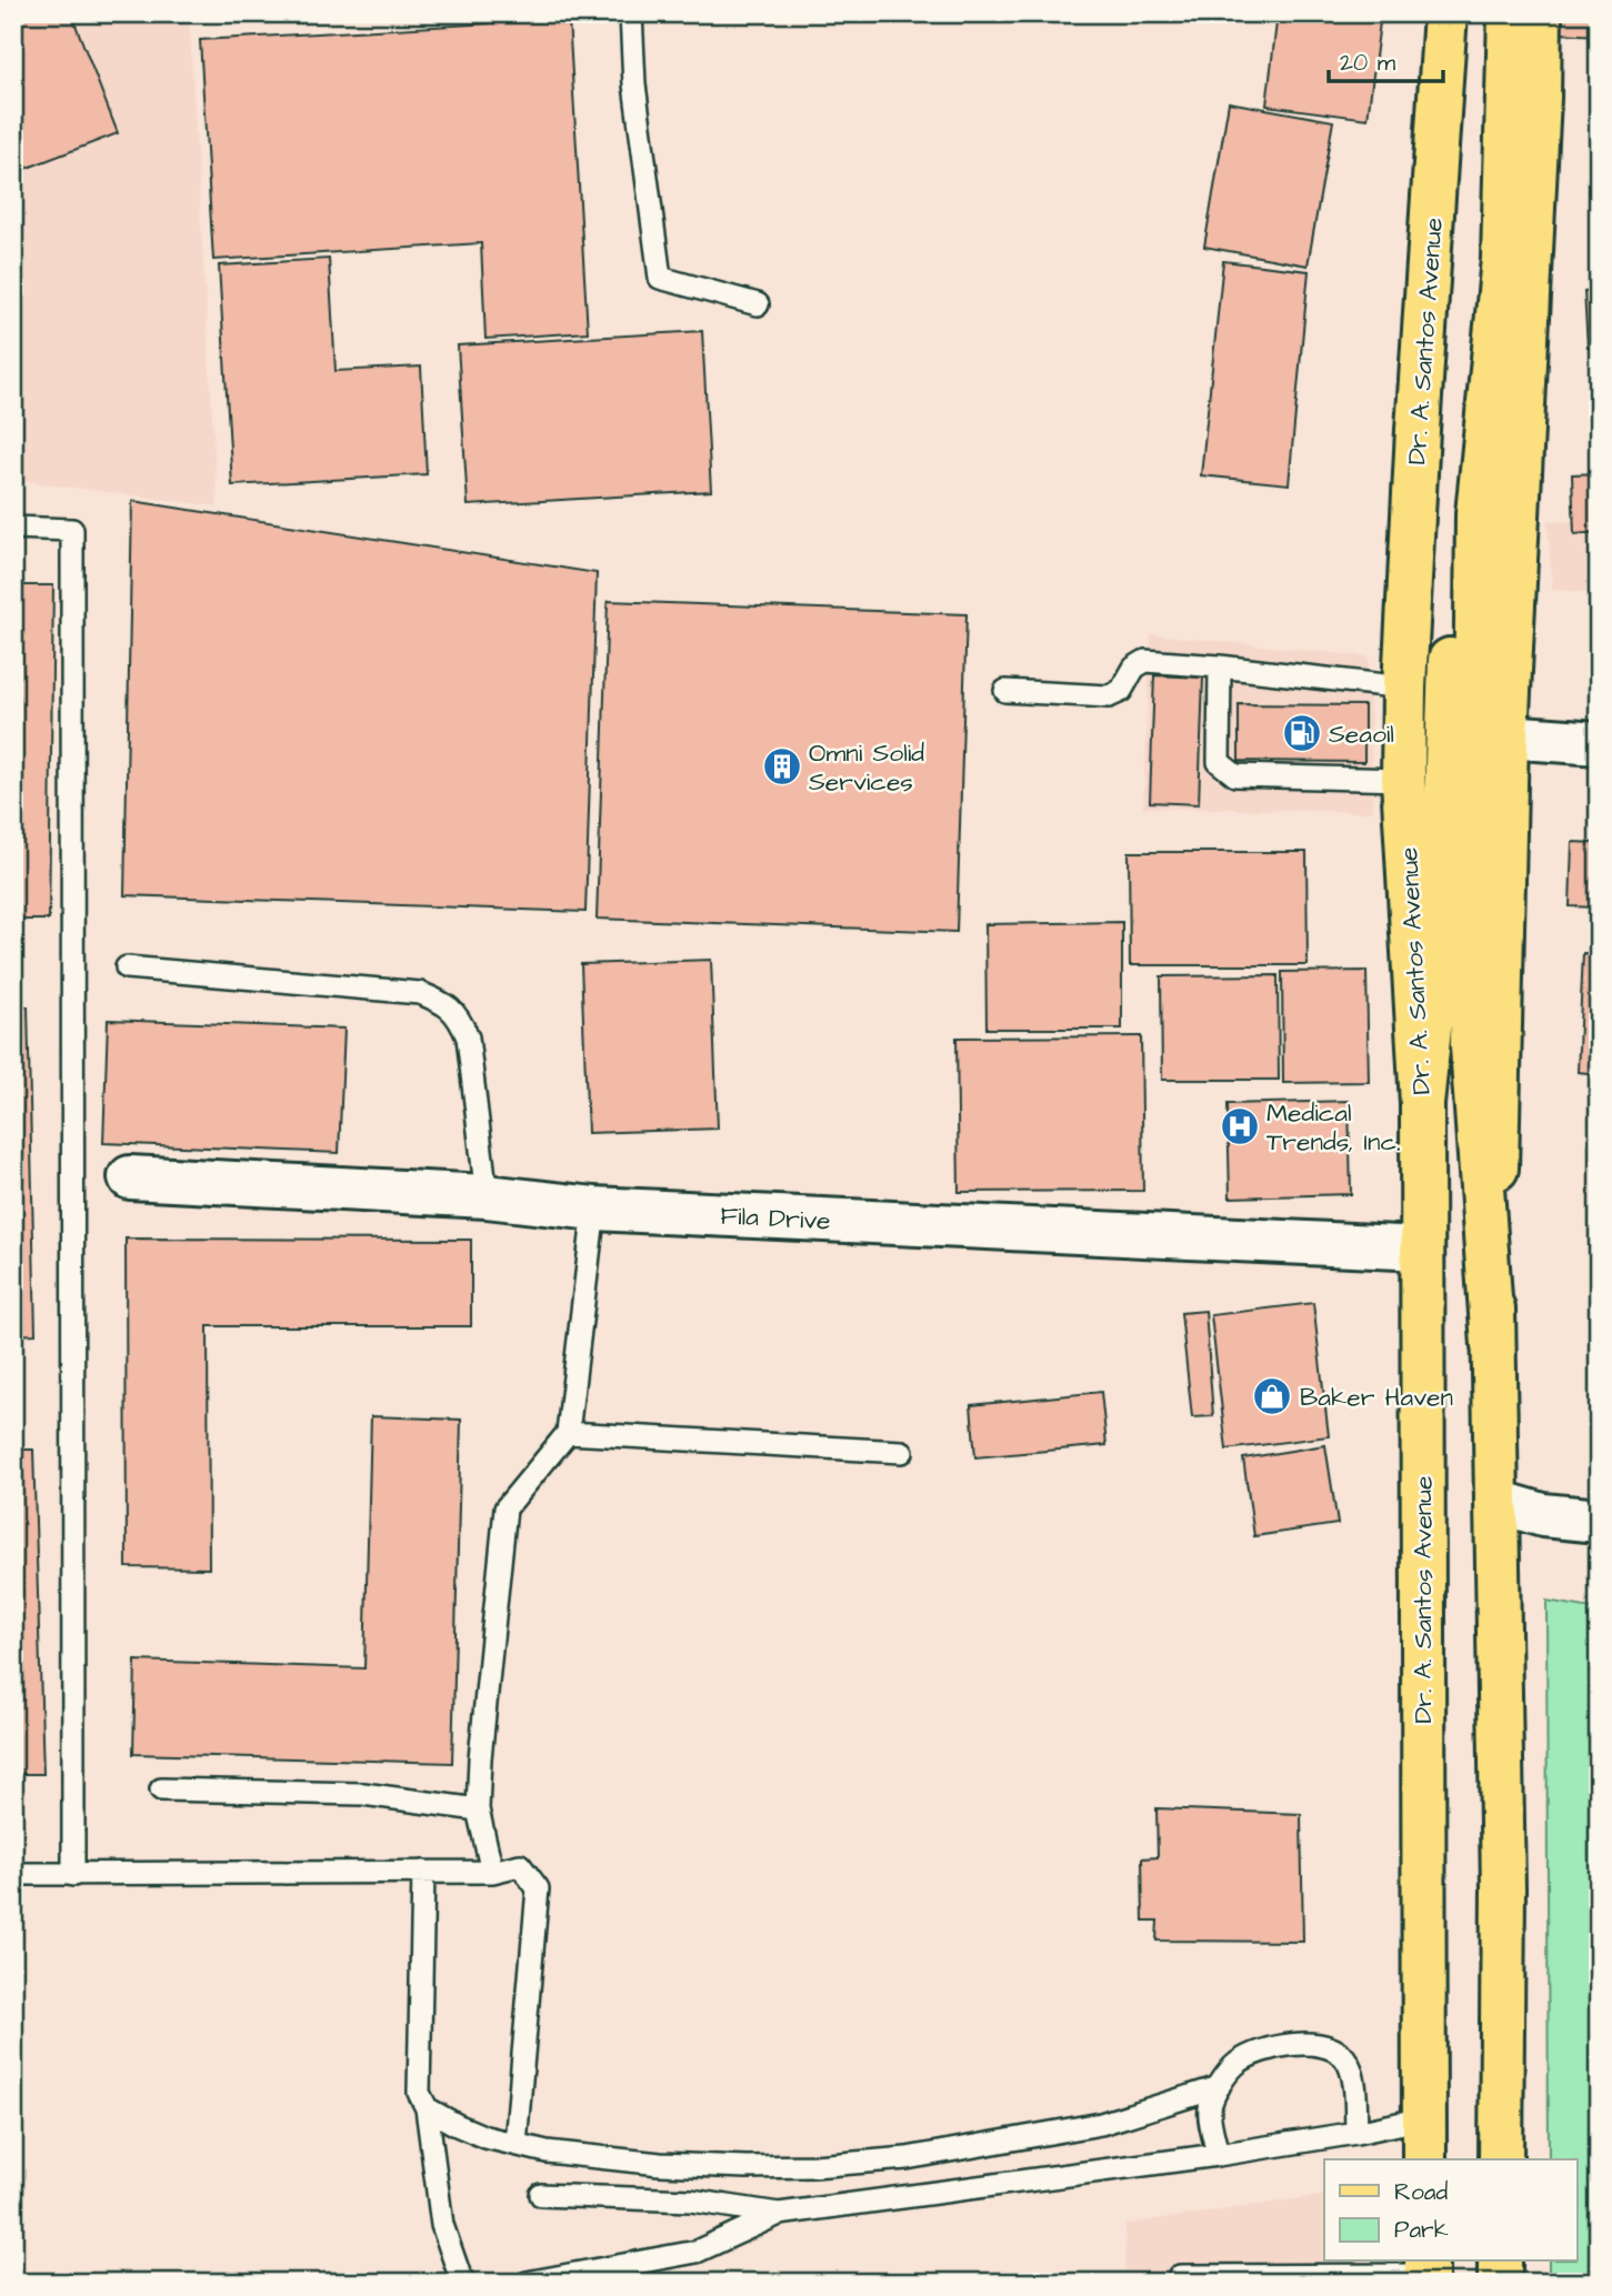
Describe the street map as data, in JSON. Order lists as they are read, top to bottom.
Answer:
{
  "streets": {
    "main road": ["Dr. A. Santos Avenue"],
    "street": ["Fila Drive"]
  },
  "crossings": [
    ["Dr. A. Santos Avenue", "Fila Drive"]
  ],
  "places": {
    "fuel station": ["Seaoil"],
    "building": ["Omni Solid Services"],
    "hospital": ["Medical Trends, Inc."],
    "shop": ["Baker Haven"]
  },
  "legend": ["Road", "Park"],
  "scale_bar": "20 m"
}
